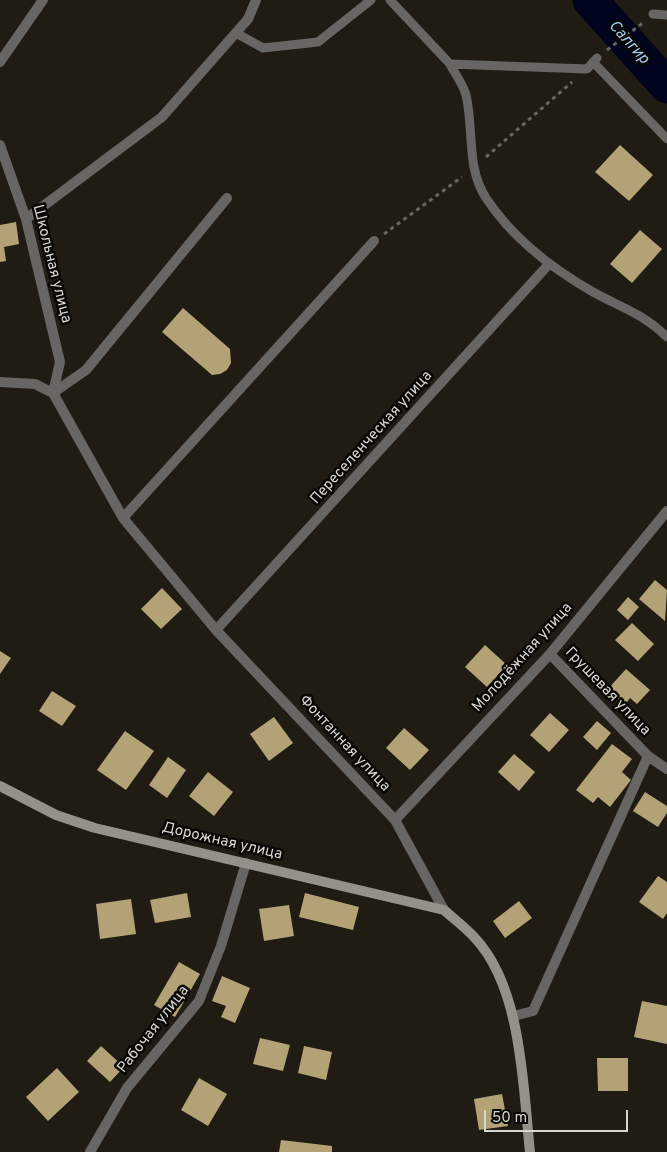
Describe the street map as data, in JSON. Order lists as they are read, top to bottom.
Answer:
{
  "streets": {
    "main road": ["Фонтанная улица", "Дорожная улица"],
    "street": [
      "Школьная улица",
      "Переселенческая улица",
      "Молодёжная улица",
      "Грушевая улица",
      "Рабочая улица"
    ]
  },
  "crossings": [
    ["Школьная улица", "Фонтанная улица"],
    ["Переселенческая улица", "Фонтанная улица"],
    ["Молодёжная улица", "Грушевая улица"],
    ["Молодёжная улица", "Фонтанная улица"],
    ["Фонтанная улица", "Дорожная улица"],
    ["Дорожная улица", "Рабочая улица"]
  ],
  "water": ["Салгир"],
  "scale_bar": "50 m"
}
